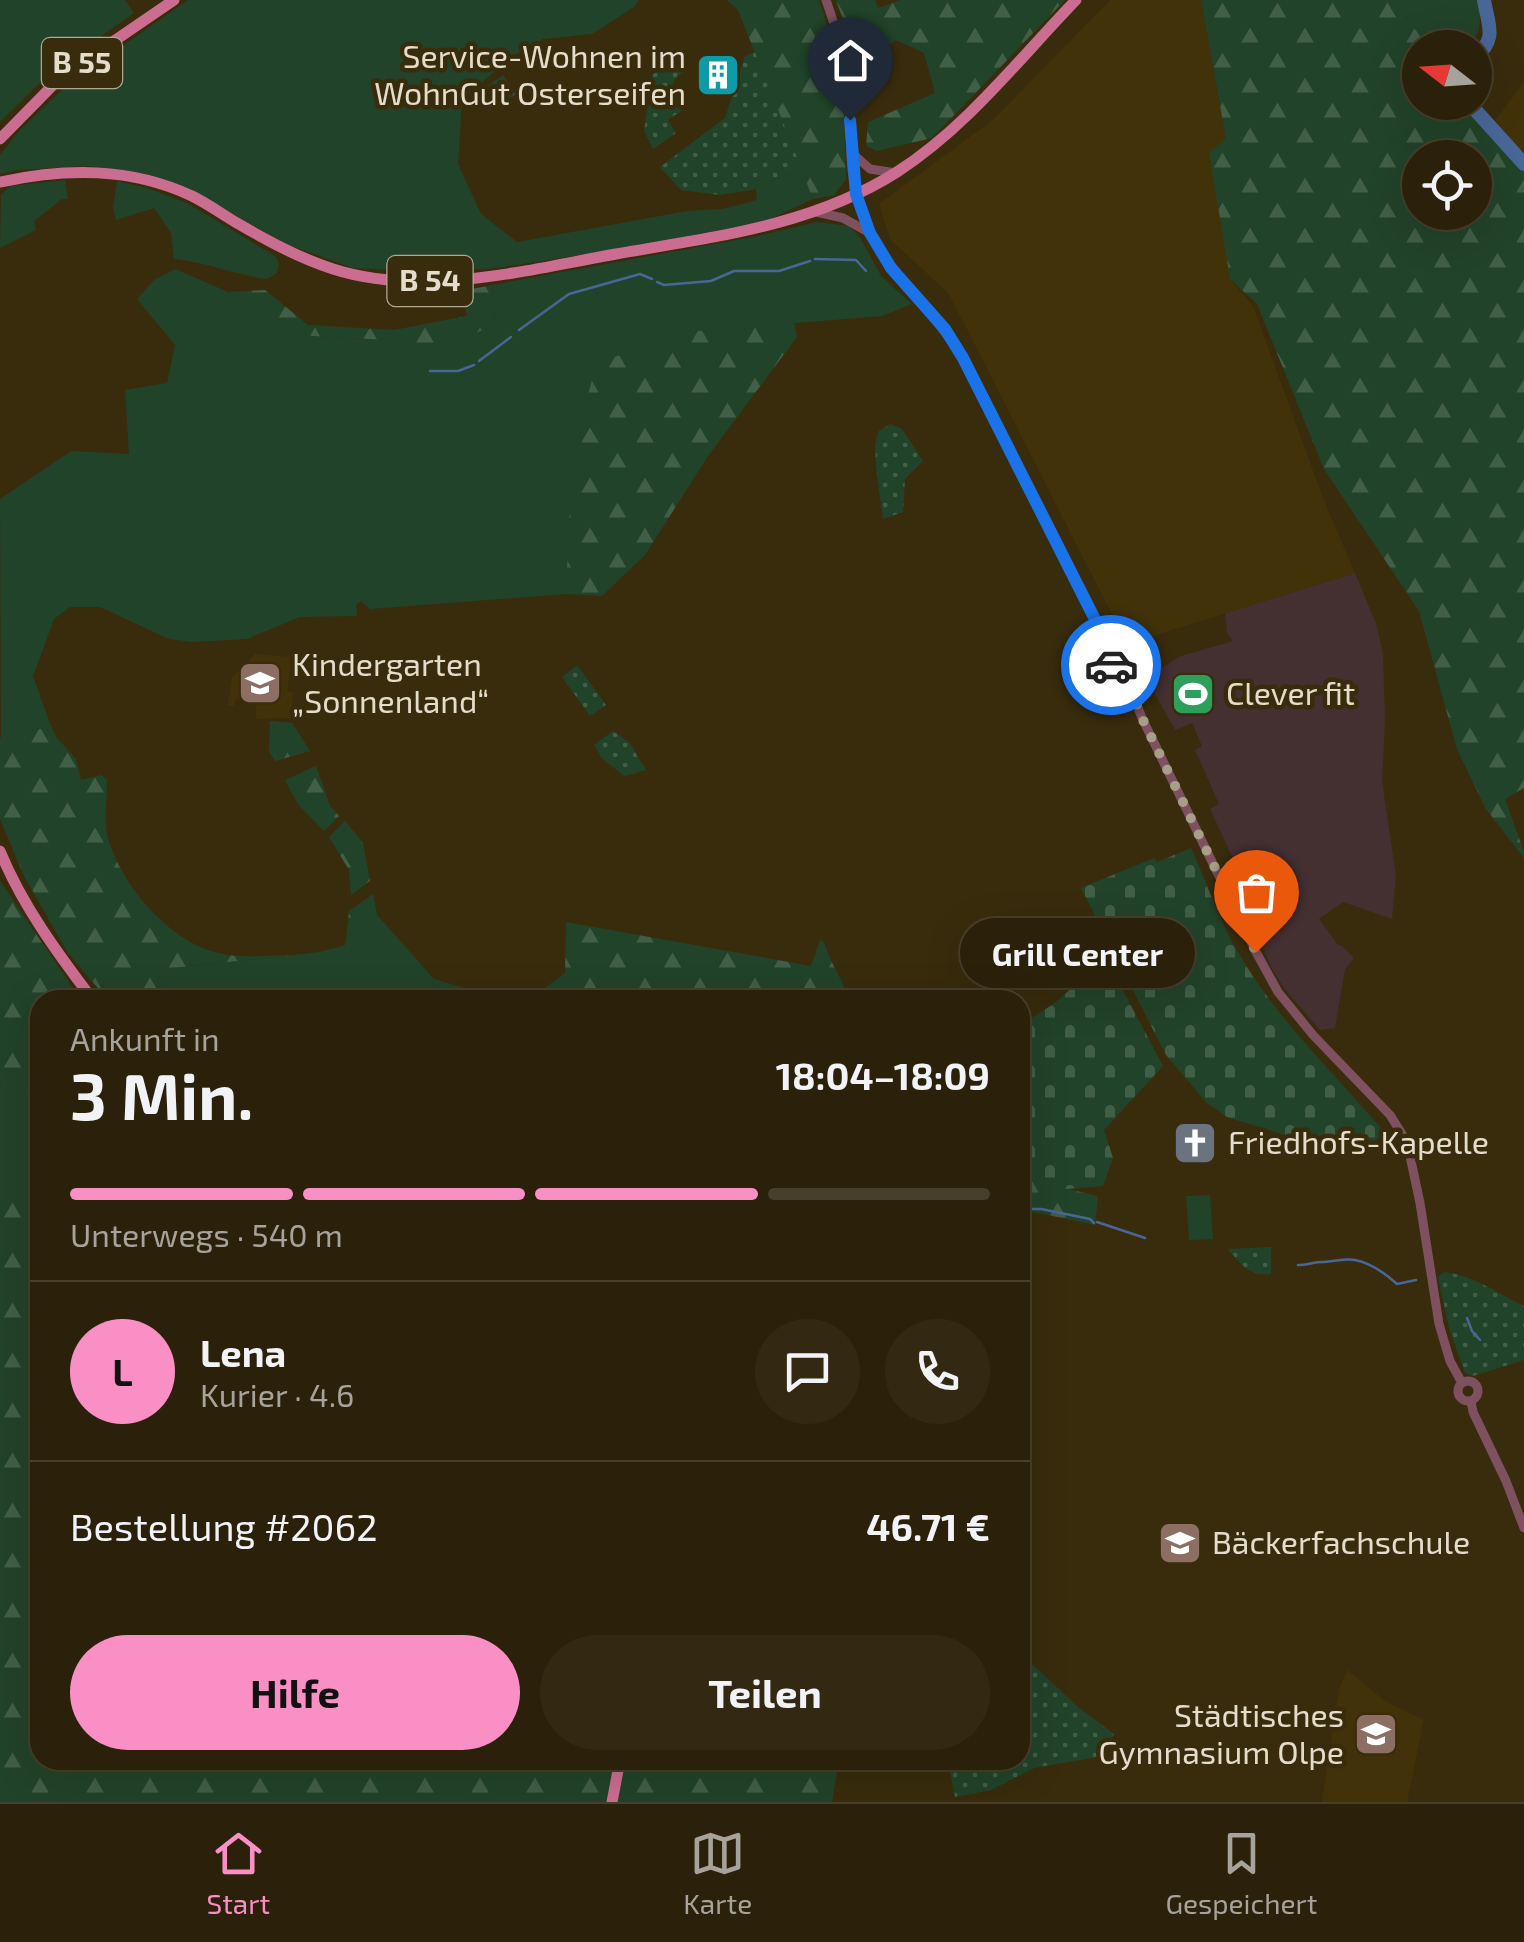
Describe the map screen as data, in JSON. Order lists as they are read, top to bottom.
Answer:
{
  "streets": {
    "main road": ["B 55", "B 54"]
  },
  "places": {
    "building": ["Service-Wohnen im WohnGut Osterseifen"],
    "school or university": ["Kindergarten „Sonnenland“", "Bäckerfachschule", "Städtisches Gymnasium Olpe"],
    "sports": ["Clever fit"],
    "other": ["Grill Center"],
    "church": ["Friedhofs-Kapelle"]
  },
  "north": "left",
  "page": {
    "bubble": "Grill Center",
    "heading": ["3 Min.", "Ankunft in", "18:04–18:09"],
    "panel": [
      "Lena",
      "Kurier · 4.6",
      "Bestellung #2062",
      "46.71 €"
    ],
    "bar": "Unterwegs · 540 m",
    "round": "L",
    "buttons": ["Hilfe", "Teilen"],
    "tabs": ["Start", "Karte", "Gespeichert"]
  }
}
